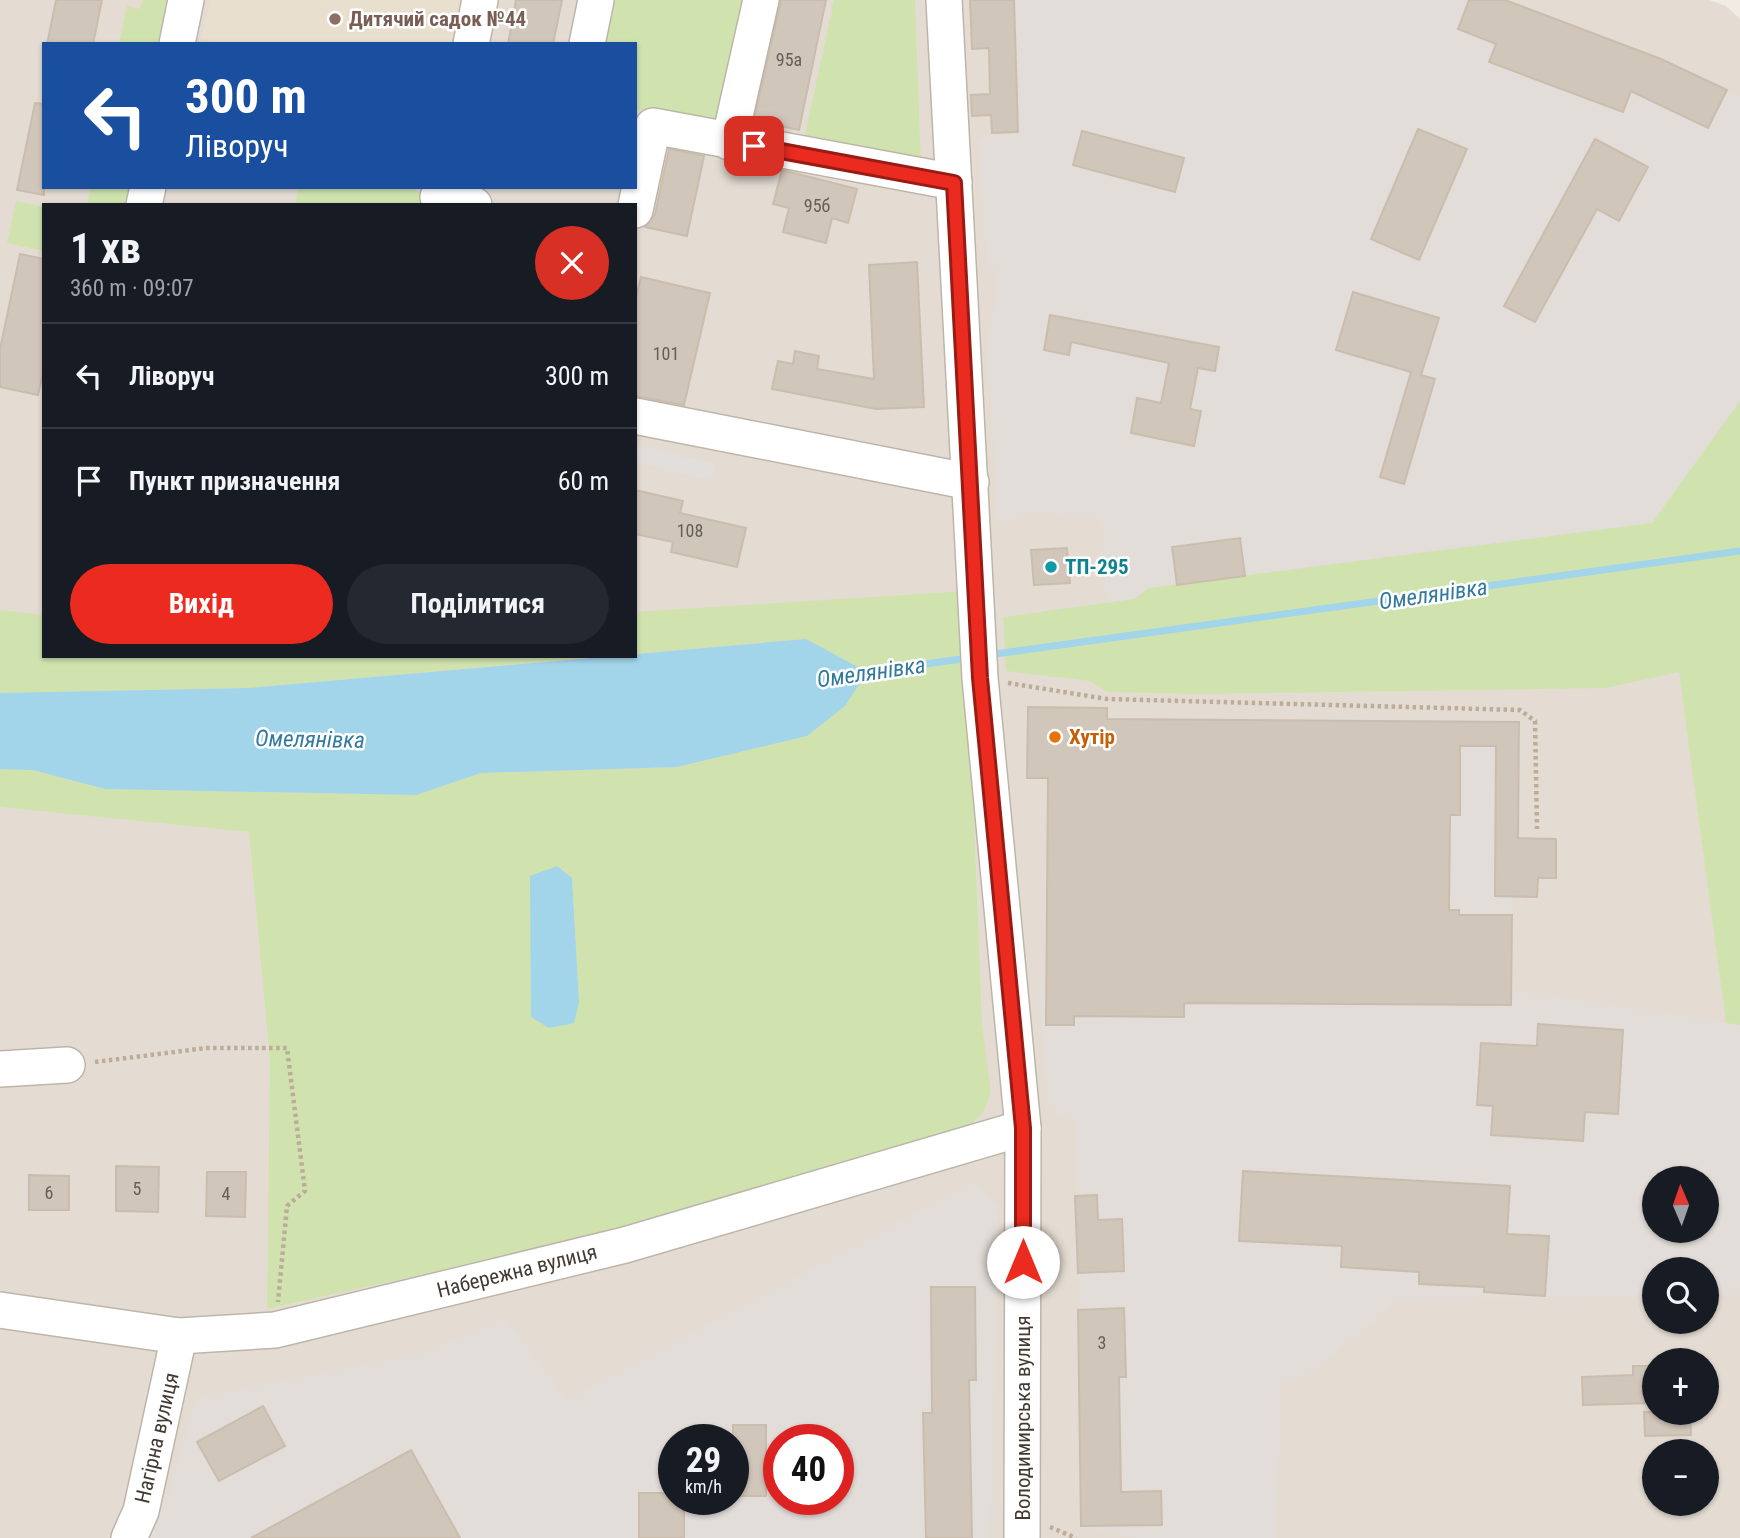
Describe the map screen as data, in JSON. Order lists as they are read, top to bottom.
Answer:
{
  "streets": {
    "street": ["Набережна вулиця", "Володимирська вулиця", "Нагірна вулиця"]
  },
  "crossings": [
    ["Набережна вулиця", "Володимирська вулиця"],
    ["Набережна вулиця", "Нагірна вулиця"]
  ],
  "water": ["Омелянівка"],
  "places": ["Дитячий садок №44", "ТП-295", "Хутір"],
  "house_numbers": [
    "95а",
    "95б",
    "101",
    "108",
    "5",
    "6",
    "4",
    "3"
  ],
  "north": "top",
  "page": {
    "turn": ["300 m", "Ліворуч"],
    "heading": ["1 хв", "360 m · 09:07"],
    "list": [
      {
        "name": "Ліворуч",
        "value": "300 m"
      },
      {
        "name": "Пункт призначення",
        "value": "60 m"
      }
    ],
    "buttons": ["Вихід", "Поділитися"],
    "map_buttons": ["+", "−"],
    "speed": "29 km/h",
    "limit": "40"
  }
}
